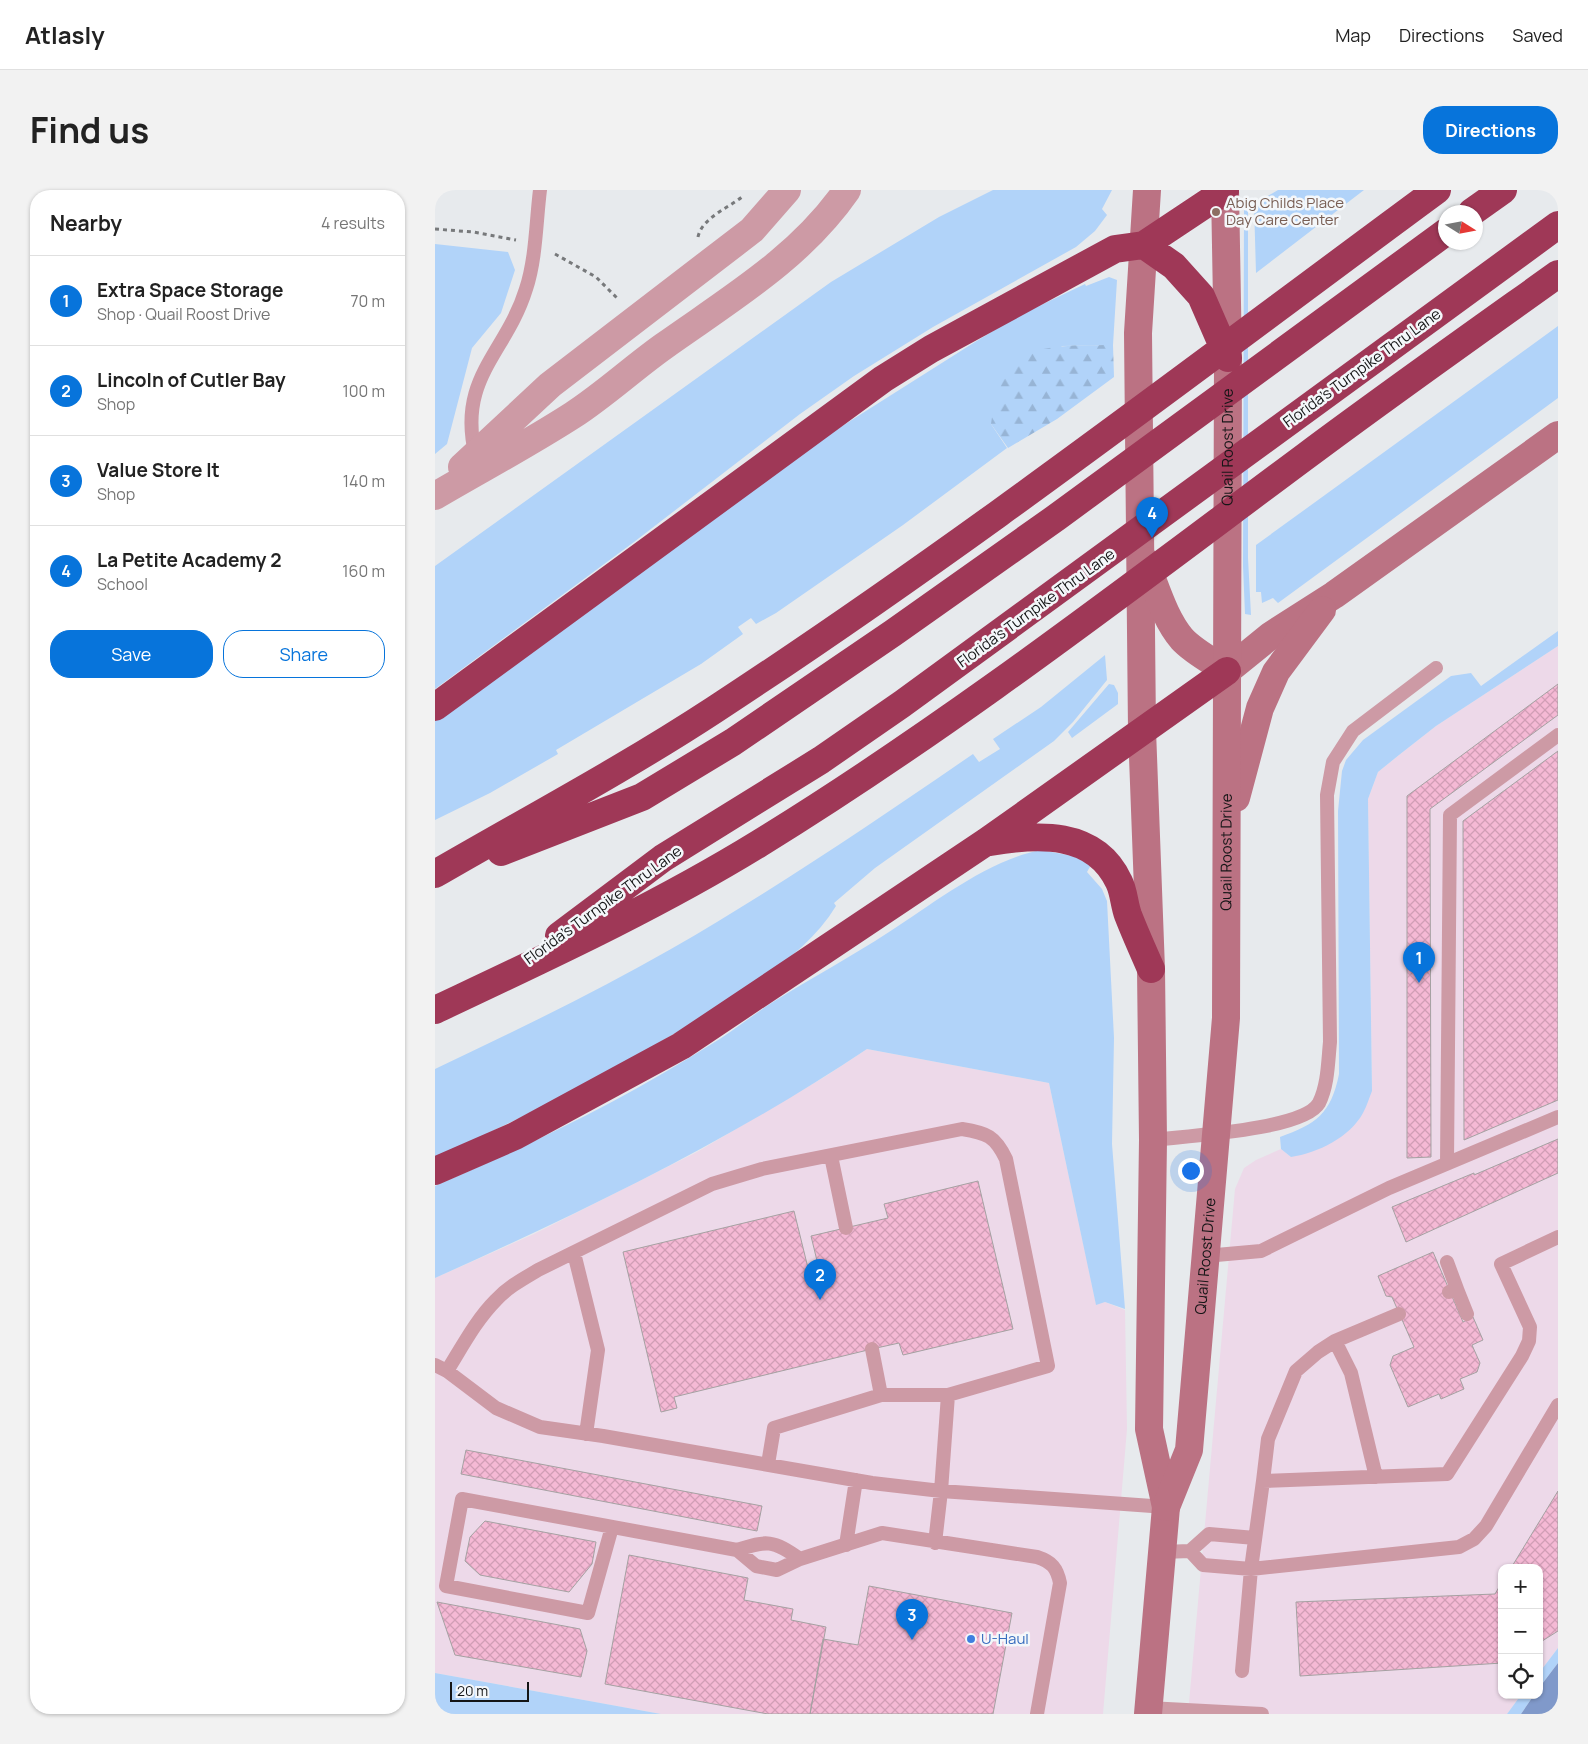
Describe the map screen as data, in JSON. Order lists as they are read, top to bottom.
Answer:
{
  "streets": {
    "highway": ["Florida's Turnpike Thru Lane"],
    "main road": ["Quail Roost Drive"]
  },
  "places": ["Abig Childs Place Day Care Center", "U-Haul"],
  "scale_bar": "20 m",
  "north": "right",
  "page": {
    "header": "Atlasly",
    "nav": ["Map", "Directions", "Saved"],
    "title": "Find us",
    "buttons": [
      "Directions",
      ["Save", "Share"]
    ],
    "heading": ["Nearby", "4 results"],
    "list": [
      {
        "mark": "1",
        "name": "Extra Space Storage",
        "note": "Shop · Quail Roost Drive",
        "value": "70 m"
      },
      {
        "mark": "2",
        "name": "Lincoln of Cutler Bay",
        "note": "Shop",
        "value": "100 m"
      },
      {
        "mark": "3",
        "name": "Value Store It",
        "note": "Shop",
        "value": "140 m"
      },
      {
        "mark": "4",
        "name": "La Petite Academy 2",
        "note": "School",
        "value": "160 m"
      }
    ],
    "pins": [
      "4",
      "1",
      "2",
      "3"
    ],
    "map_buttons": ["+", "−"],
    "scale": "20 m"
  }
}
